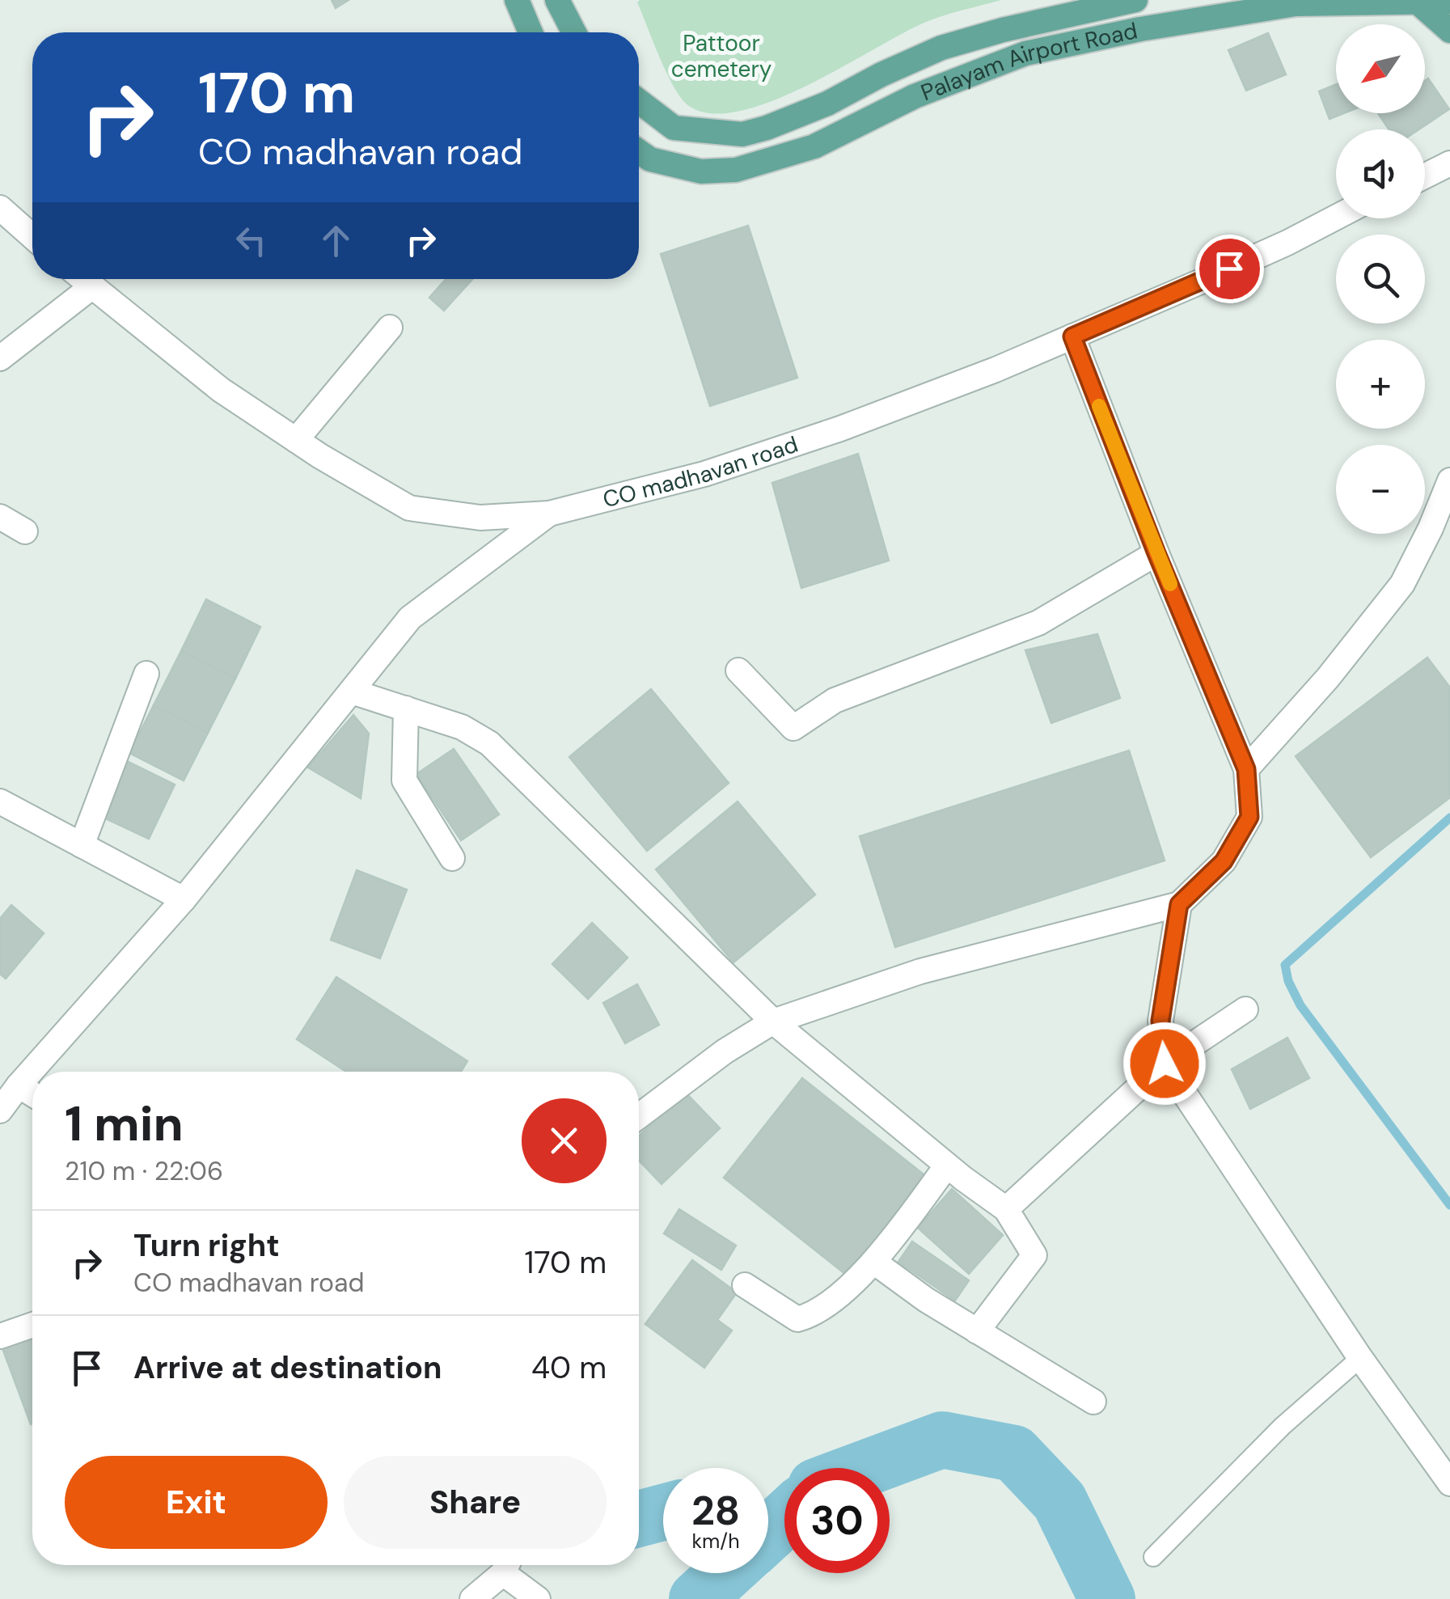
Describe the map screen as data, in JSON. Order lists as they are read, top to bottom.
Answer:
{
  "streets": {
    "main road": ["Palayam Airport Road"],
    "street": ["CO madhavan road"]
  },
  "parks": ["Pattoor cemetery"],
  "north": "bottom left",
  "page": {
    "map_buttons": ["+", "−"],
    "turn": ["170 m", "CO madhavan road"],
    "heading": ["1 min", "210 m · 22:06"],
    "list": [
      {
        "name": "Turn right",
        "note": "CO madhavan road",
        "value": "170 m"
      },
      {
        "name": "Arrive at destination",
        "value": "40 m"
      }
    ],
    "buttons": ["Exit", "Share"],
    "speed": "28 km/h",
    "limit": "30"
  }
}
